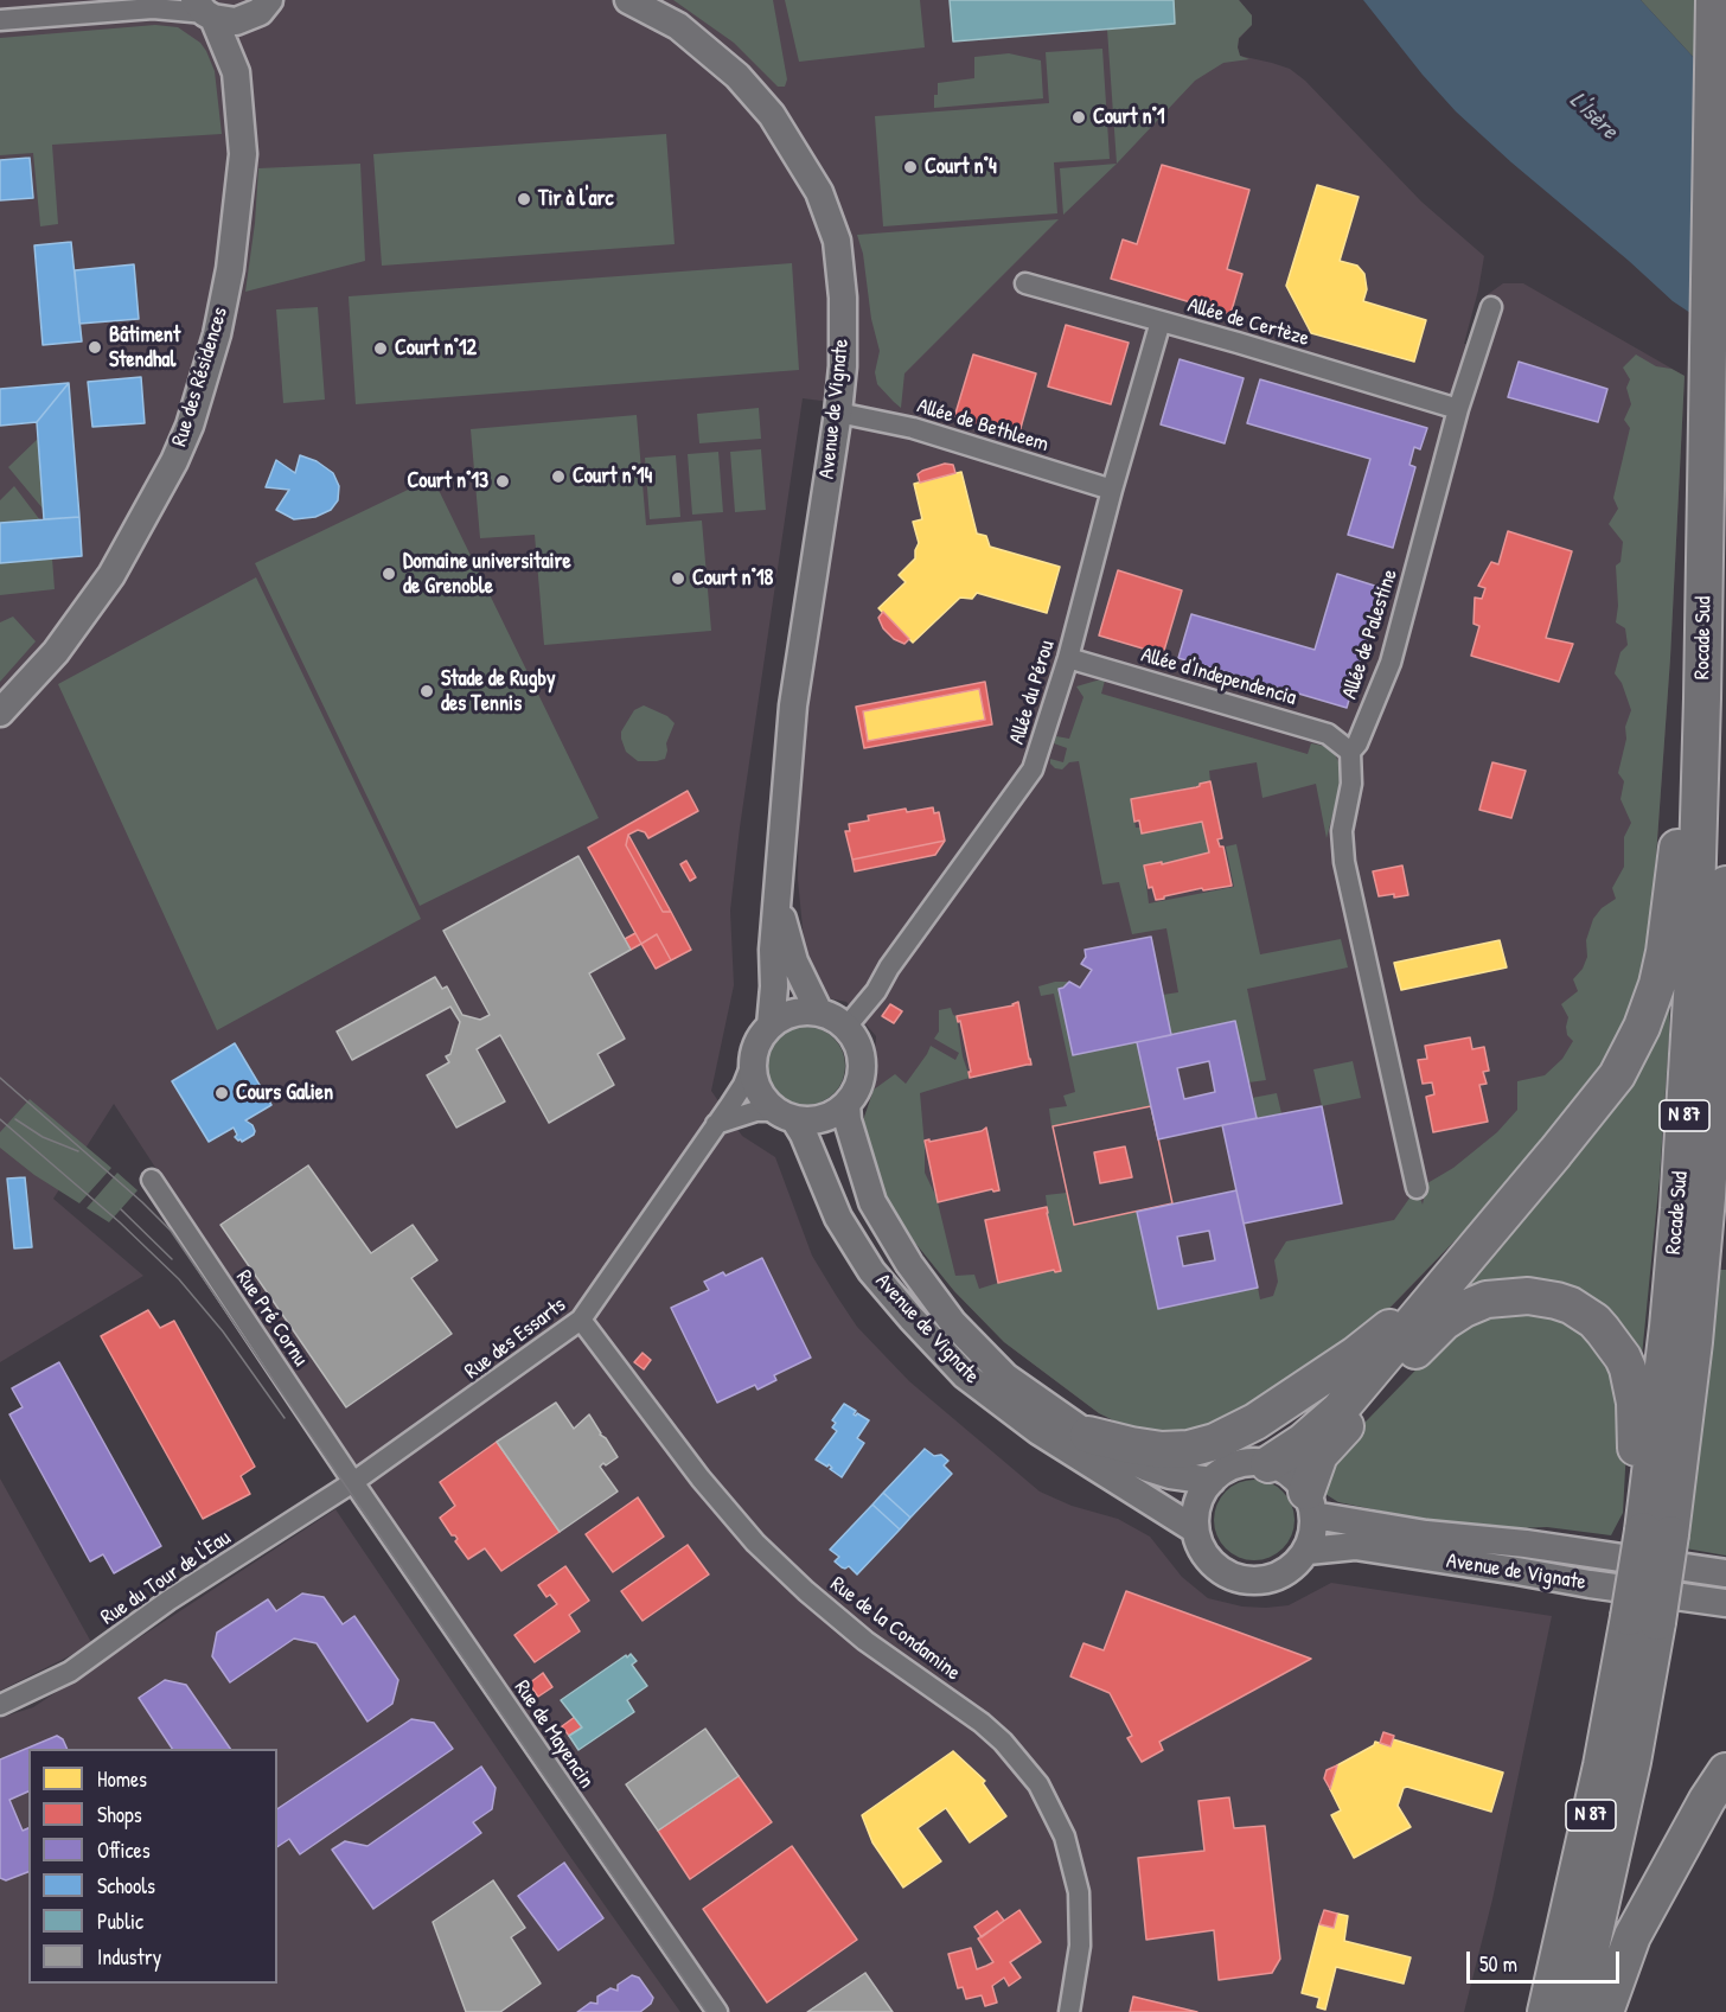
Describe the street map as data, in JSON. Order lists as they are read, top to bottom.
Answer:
{
  "streets": {
    "highway": ["Rocade Sud", "N 87"],
    "street": [
      "Allée de Certèze",
      "Rue des Résidences",
      "Avenue de Vignate",
      "Allée de Bethleem",
      "Allée de Palestine",
      "Allée d'Independencia",
      "Allée du Pérou",
      "Rue Pré Cornu",
      "Rue des Essarts",
      "Rue du Tour de l'Eau",
      "Rue de la Condamine",
      "Rue de Mayencin"
    ]
  },
  "crossings": [
    ["Allée de Certèze", "Allée de Palestine"],
    ["Allée de Certèze", "Allée du Pérou"],
    ["Avenue de Vignate", "Allée de Bethleem"],
    ["Avenue de Vignate", "Allée du Pérou"],
    ["Avenue de Vignate", "Rue des Essarts"],
    ["Allée de Bethleem", "Allée du Pérou"],
    ["Allée de Palestine", "Allée d'Independencia"],
    ["Allée d'Independencia", "Allée du Pérou"],
    ["Allée du Pérou", "Rue des Essarts"],
    ["Rue Pré Cornu", "Rue des Essarts"],
    ["Rue Pré Cornu", "Rue du Tour de l'Eau"],
    ["Rue Pré Cornu", "Rue de Mayencin"],
    ["Rue des Essarts", "Rue du Tour de l'Eau"],
    ["Rue des Essarts", "Rue de la Condamine"],
    ["Rue des Essarts", "Rue de Mayencin"],
    ["Rue du Tour de l'Eau", "Rue de Mayencin"]
  ],
  "water": ["L'Isère"],
  "places": [
    "Court n°1",
    "Court n°4",
    "Tir à l'arc",
    "Bâtiment Stendhal",
    "Court n°12",
    "Court n°14",
    "Court n°13",
    "Domaine universitaire de Grenoble",
    "Court n°18",
    "Stade de Rugby des Tennis",
    "Cours Galien"
  ],
  "legend": [
    "Homes",
    "Shops",
    "Offices",
    "Schools",
    "Public",
    "Industry"
  ],
  "scale_bar": "50 m"
}
